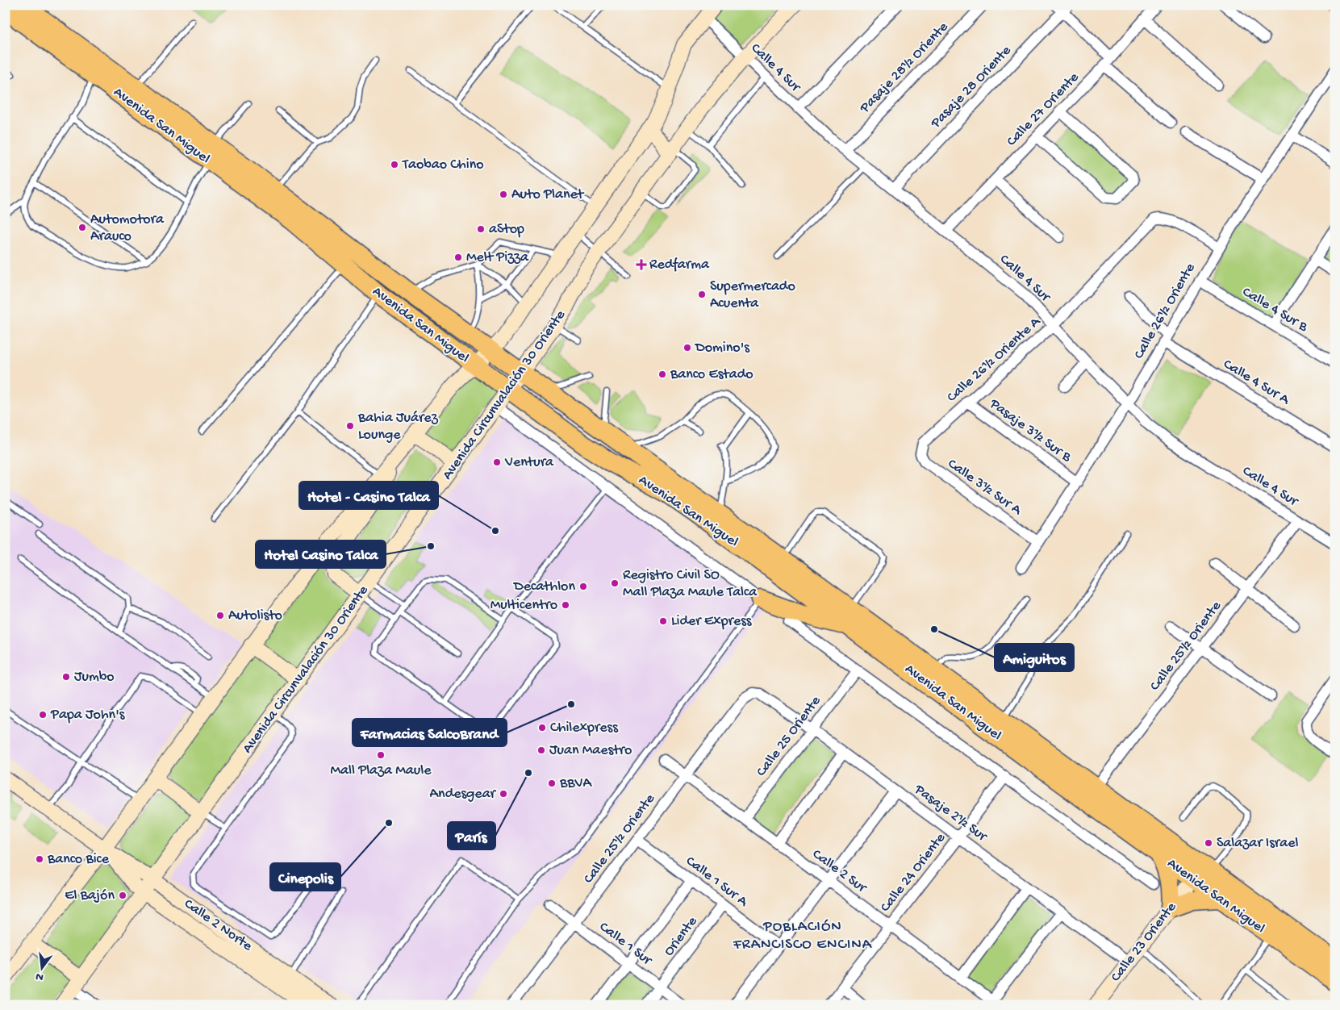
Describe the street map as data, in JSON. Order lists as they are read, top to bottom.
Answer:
{
  "streets": {
    "highway": ["Avenida San Miguel"],
    "main road": ["Avenida Circunvalación 30 Oriente", "Calle 2 Norte", "Calle 23 Oriente"],
    "street": [
      "Calle 4 Sur",
      "Pasaje 28½ Oriente",
      "Pasaje 28 Oriente",
      "Calle 27 Oriente",
      "Calle 4 Sur B",
      "Calle 26½ Oriente",
      "Calle 26½ Oriente A",
      "Calle 4 Sur A",
      "Pasaje 3½ Sur B",
      "Calle 3½ Sur A",
      "Calle 25½ Oriente",
      "Calle 25 Oriente",
      "Pasaje 2½ Sur",
      "Calle 2 Sur",
      "Calle 24 Oriente",
      "Calle 1 Sur A",
      "Oriente",
      "Calle 1 Sur"
    ]
  },
  "crossings": [
    ["Calle 4 Sur", "Pasaje 28½ Oriente"],
    ["Calle 4 Sur", "Pasaje 28 Oriente"],
    ["Calle 4 Sur", "Calle 27 Oriente"],
    ["Calle 4 Sur", "Calle 26½ Oriente"],
    ["Calle 4 Sur", "Calle 26½ Oriente A"],
    ["Calle 4 Sur", "Avenida Circunvalación 30 Oriente"],
    ["Calle 4 Sur", "Calle 25½ Oriente"],
    ["Avenida San Miguel", "Avenida Circunvalación 30 Oriente"],
    ["Avenida San Miguel", "Calle 25½ Oriente"],
    ["Avenida San Miguel", "Calle 25 Oriente"],
    ["Avenida San Miguel", "Calle 24 Oriente"],
    ["Avenida San Miguel", "Calle 23 Oriente"],
    ["Calle 4 Sur B", "Calle 26½ Oriente"],
    ["Calle 26½ Oriente", "Calle 26½ Oriente A"],
    ["Calle 26½ Oriente", "Calle 4 Sur A"],
    ["Calle 26½ Oriente", "Pasaje 3½ Sur B"],
    ["Calle 26½ Oriente", "Calle 3½ Sur A"],
    ["Calle 26½ Oriente A", "Pasaje 3½ Sur B"],
    ["Calle 26½ Oriente A", "Calle 3½ Sur A"],
    ["Avenida Circunvalación 30 Oriente", "Calle 2 Norte"],
    ["Calle 25½ Oriente", "Pasaje 2½ Sur"],
    ["Calle 25½ Oriente", "Calle 2 Sur"],
    ["Calle 25½ Oriente", "Calle 1 Sur A"],
    ["Calle 25½ Oriente", "Calle 1 Sur"],
    ["Calle 25 Oriente", "Pasaje 2½ Sur"],
    ["Calle 25 Oriente", "Calle 2 Sur"],
    ["Pasaje 2½ Sur", "Calle 24 Oriente"],
    ["Pasaje 2½ Sur", "Calle 23 Oriente"],
    ["Calle 2 Sur", "Calle 24 Oriente"],
    ["Calle 1 Sur A", "Oriente"],
    ["Oriente", "Calle 1 Sur"]
  ],
  "districts": ["POBLACIÓN FRANCISCO ENCINA"],
  "places": {
    "other": [
      "Taobao Chino",
      "Auto Planet",
      "Automotora Arauco",
      "aStop",
      "Melt Pizza",
      "Supermercado Acuenta",
      "Domino's",
      "Banco Estado",
      "Bahia Juárez Lounge",
      "Ventura",
      "Hotel - Casino Talca",
      "Hotel Casino Talca",
      "Registro Civil SO Mall Plaza Maule Talca",
      "Decathlon",
      "Multicentro",
      "Autolisto",
      "Lider Express",
      "Amiguitos",
      "Jumbo",
      "Farmacias SalcoBrand",
      "Papa John's",
      "Chilexpress",
      "Juan Maestro",
      "Mall Plaza Maule",
      "París",
      "BBVA",
      "Andesgear",
      "Cinepolis",
      "Salazar Israel",
      "Banco Bice",
      "El Bajón"
    ],
    "health": ["Redfarma"]
  },
  "north": "bottom"
}
